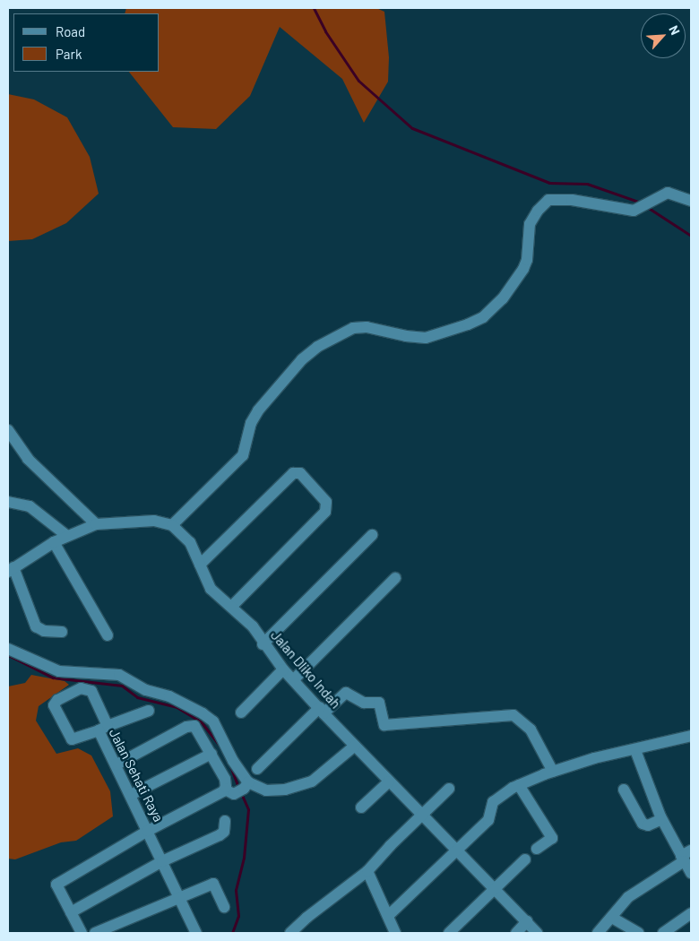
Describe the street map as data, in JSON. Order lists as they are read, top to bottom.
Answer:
{
  "streets": {
    "street": ["Jalan Dliko Indah", "Jalan Sehati Raya"]
  },
  "legend": ["Road", "Park"],
  "north": "top right"
}
